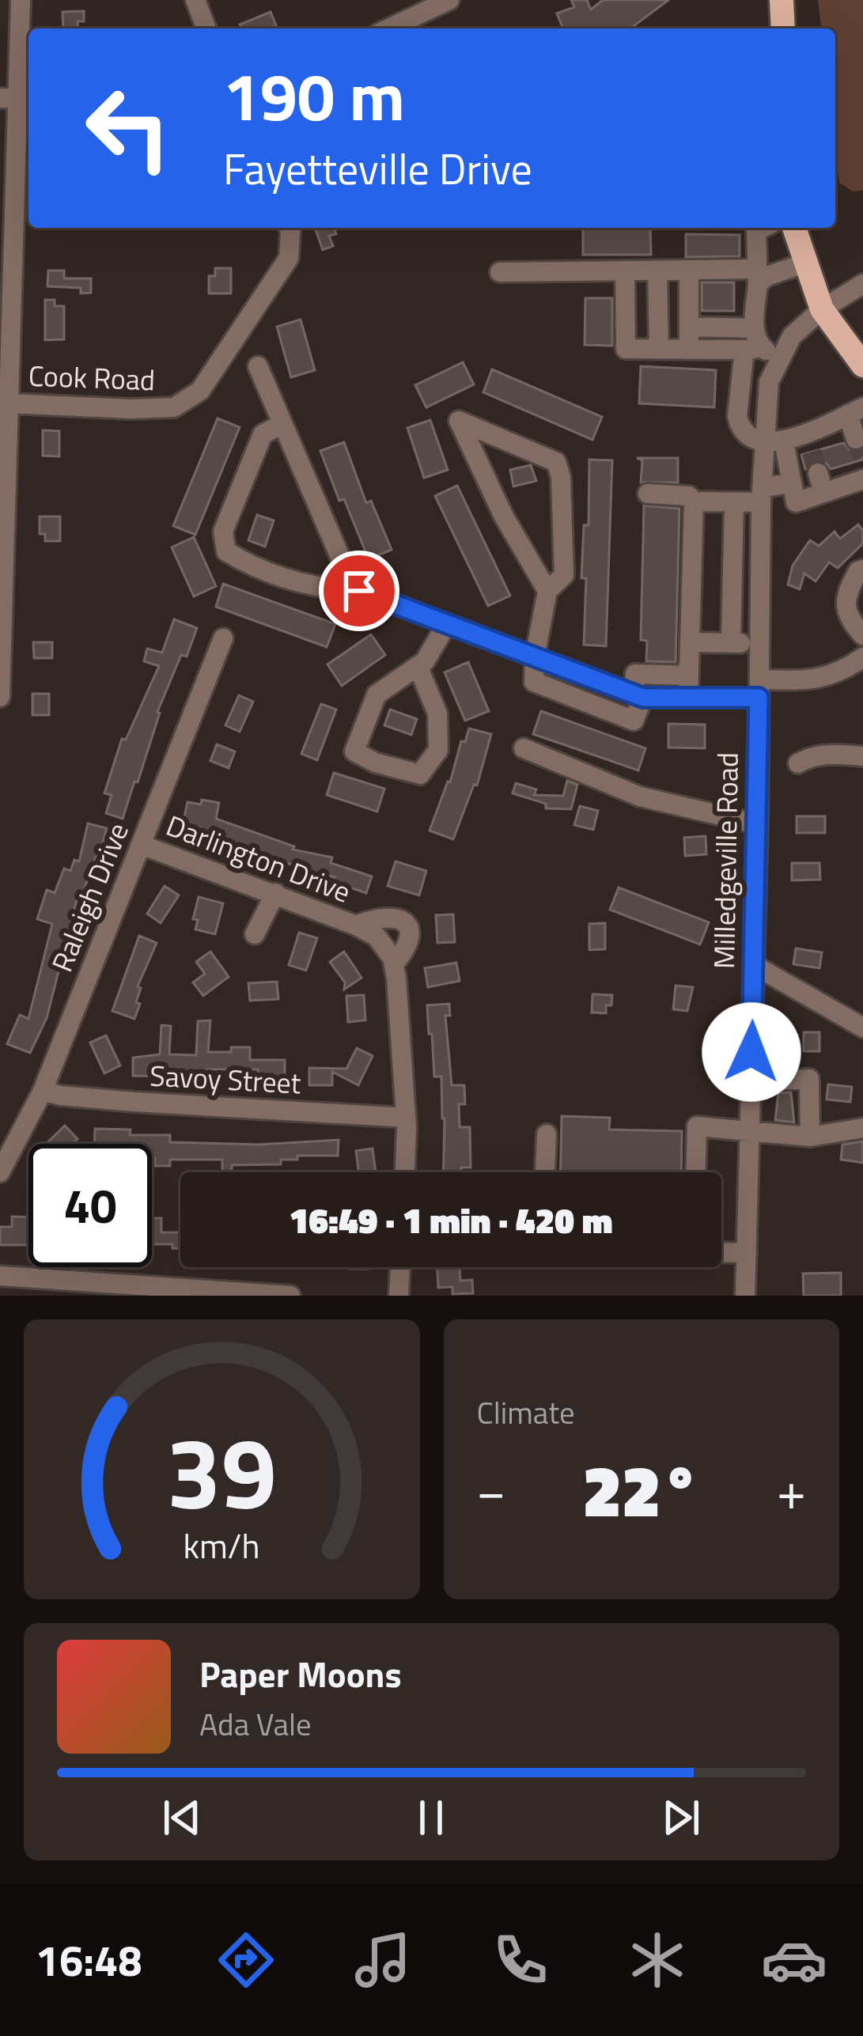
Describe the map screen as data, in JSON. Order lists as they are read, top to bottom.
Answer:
{
  "streets": {
    "street": [
      "Cook Road",
      "Darlington Drive",
      "Milledgeville Road",
      "Raleigh Drive",
      "Savoy Street"
    ]
  },
  "crossings": [
    ["Darlington Drive", "Raleigh Drive"],
    ["Darlington Drive", "Savoy Street"],
    ["Raleigh Drive", "Savoy Street"]
  ],
  "page": {
    "turn": ["190 m", "Fayetteville Drive"],
    "limit": "40",
    "trip": "16:49 · 1 min · 420 m",
    "tile": "Climate",
    "heat": ["−", "22°", "+"],
    "song": ["Paper Moons", "Ada Vale"],
    "tabs": "16:48",
    "gauge": ["39", "km/h"]
  }
}
